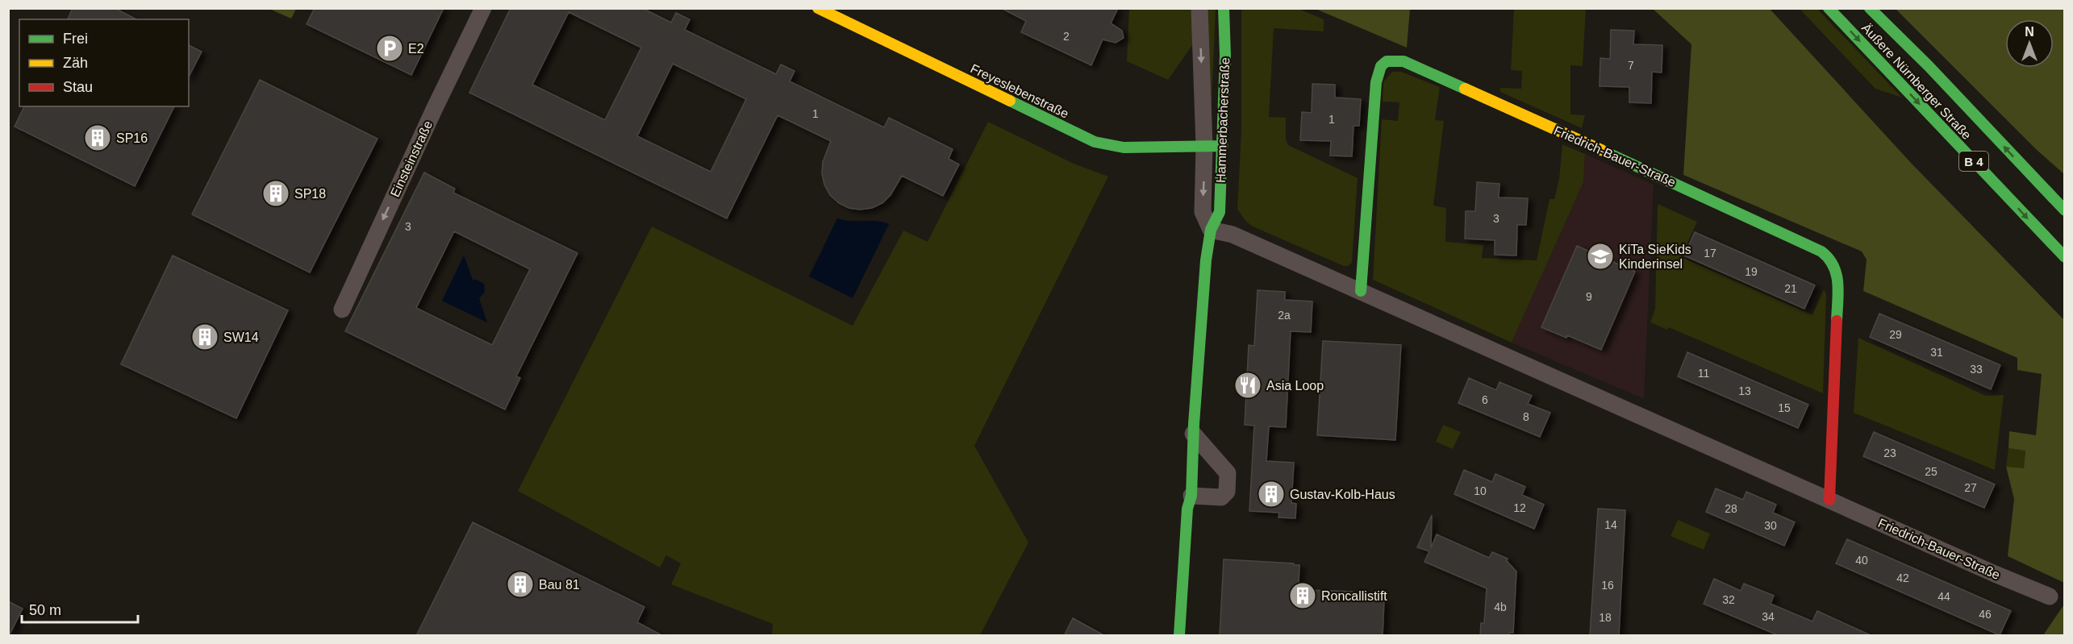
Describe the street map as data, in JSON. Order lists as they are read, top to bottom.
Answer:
{
  "streets": {
    "main road": [
      "Äußere Nürnberger Straße",
      "Freyeslebenstraße",
      "Hammerbacherstraße",
      "Friedrich-Bauer-Straße",
      "B 4"
    ],
    "street": ["Einsteinstraße"]
  },
  "crossings": [
    ["Freyeslebenstraße", "Hammerbacherstraße"],
    ["Hammerbacherstraße", "Friedrich-Bauer-Straße"]
  ],
  "one_way": ["Einsteinstraße"],
  "places": {
    "parking": ["E2"],
    "building": [
      "SP16",
      "SP18",
      "SW14",
      "Gustav-Kolb-Haus",
      "Bau 81",
      "Roncallistift"
    ],
    "school or university": ["KiTa SieKids Kinderinsel"],
    "restaurant": ["Asia Loop"]
  },
  "house_numbers": [
    "2",
    "7",
    "1",
    "1",
    "3",
    "3",
    "17",
    "19",
    "21",
    "9",
    "2a",
    "29",
    "31",
    "33",
    "11",
    "13",
    "6",
    "15",
    "8",
    "23",
    "25",
    "27",
    "10",
    "12",
    "28",
    "14",
    "30",
    "40",
    "42",
    "16",
    "44",
    "32",
    "4b",
    "46",
    "34",
    "18"
  ],
  "legend": ["Frei", "Zäh", "Stau"],
  "scale_bar": "50 m",
  "north": "top"
}
